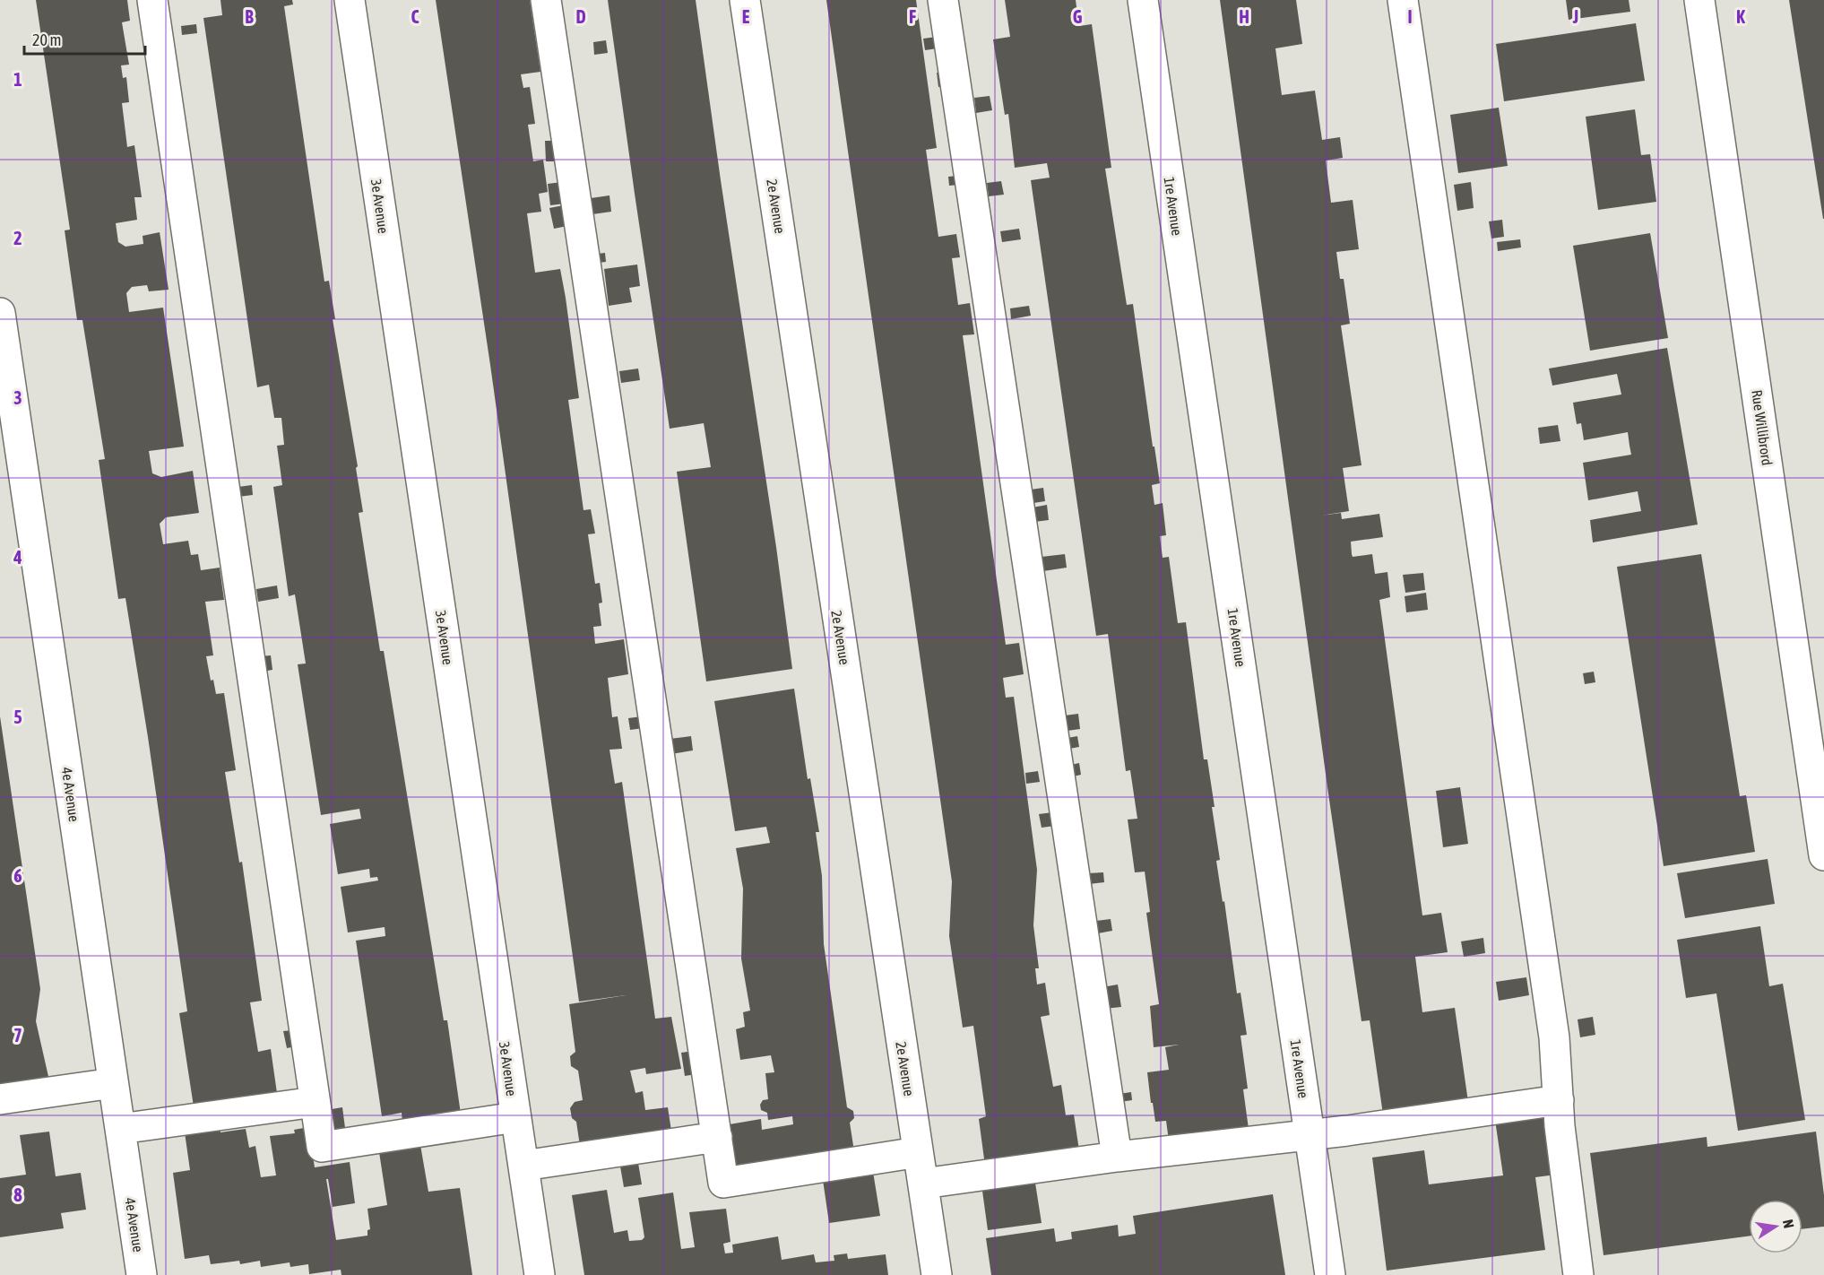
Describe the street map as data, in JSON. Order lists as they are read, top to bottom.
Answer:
{
  "streets": {
    "street": [
      "3e Avenue",
      "2e Avenue",
      "1re Avenue",
      "Rue Willibrord",
      "4e Avenue"
    ]
  },
  "scale_bar": "20 m",
  "north": "right",
  "grid": {
    "columns": [
      "B",
      "C",
      "D",
      "E",
      "F",
      "G",
      "H",
      "I",
      "J",
      "K"
    ],
    "rows": [
      "1",
      "2",
      "3",
      "4",
      "5",
      "6",
      "7",
      "8"
    ]
  }
}
